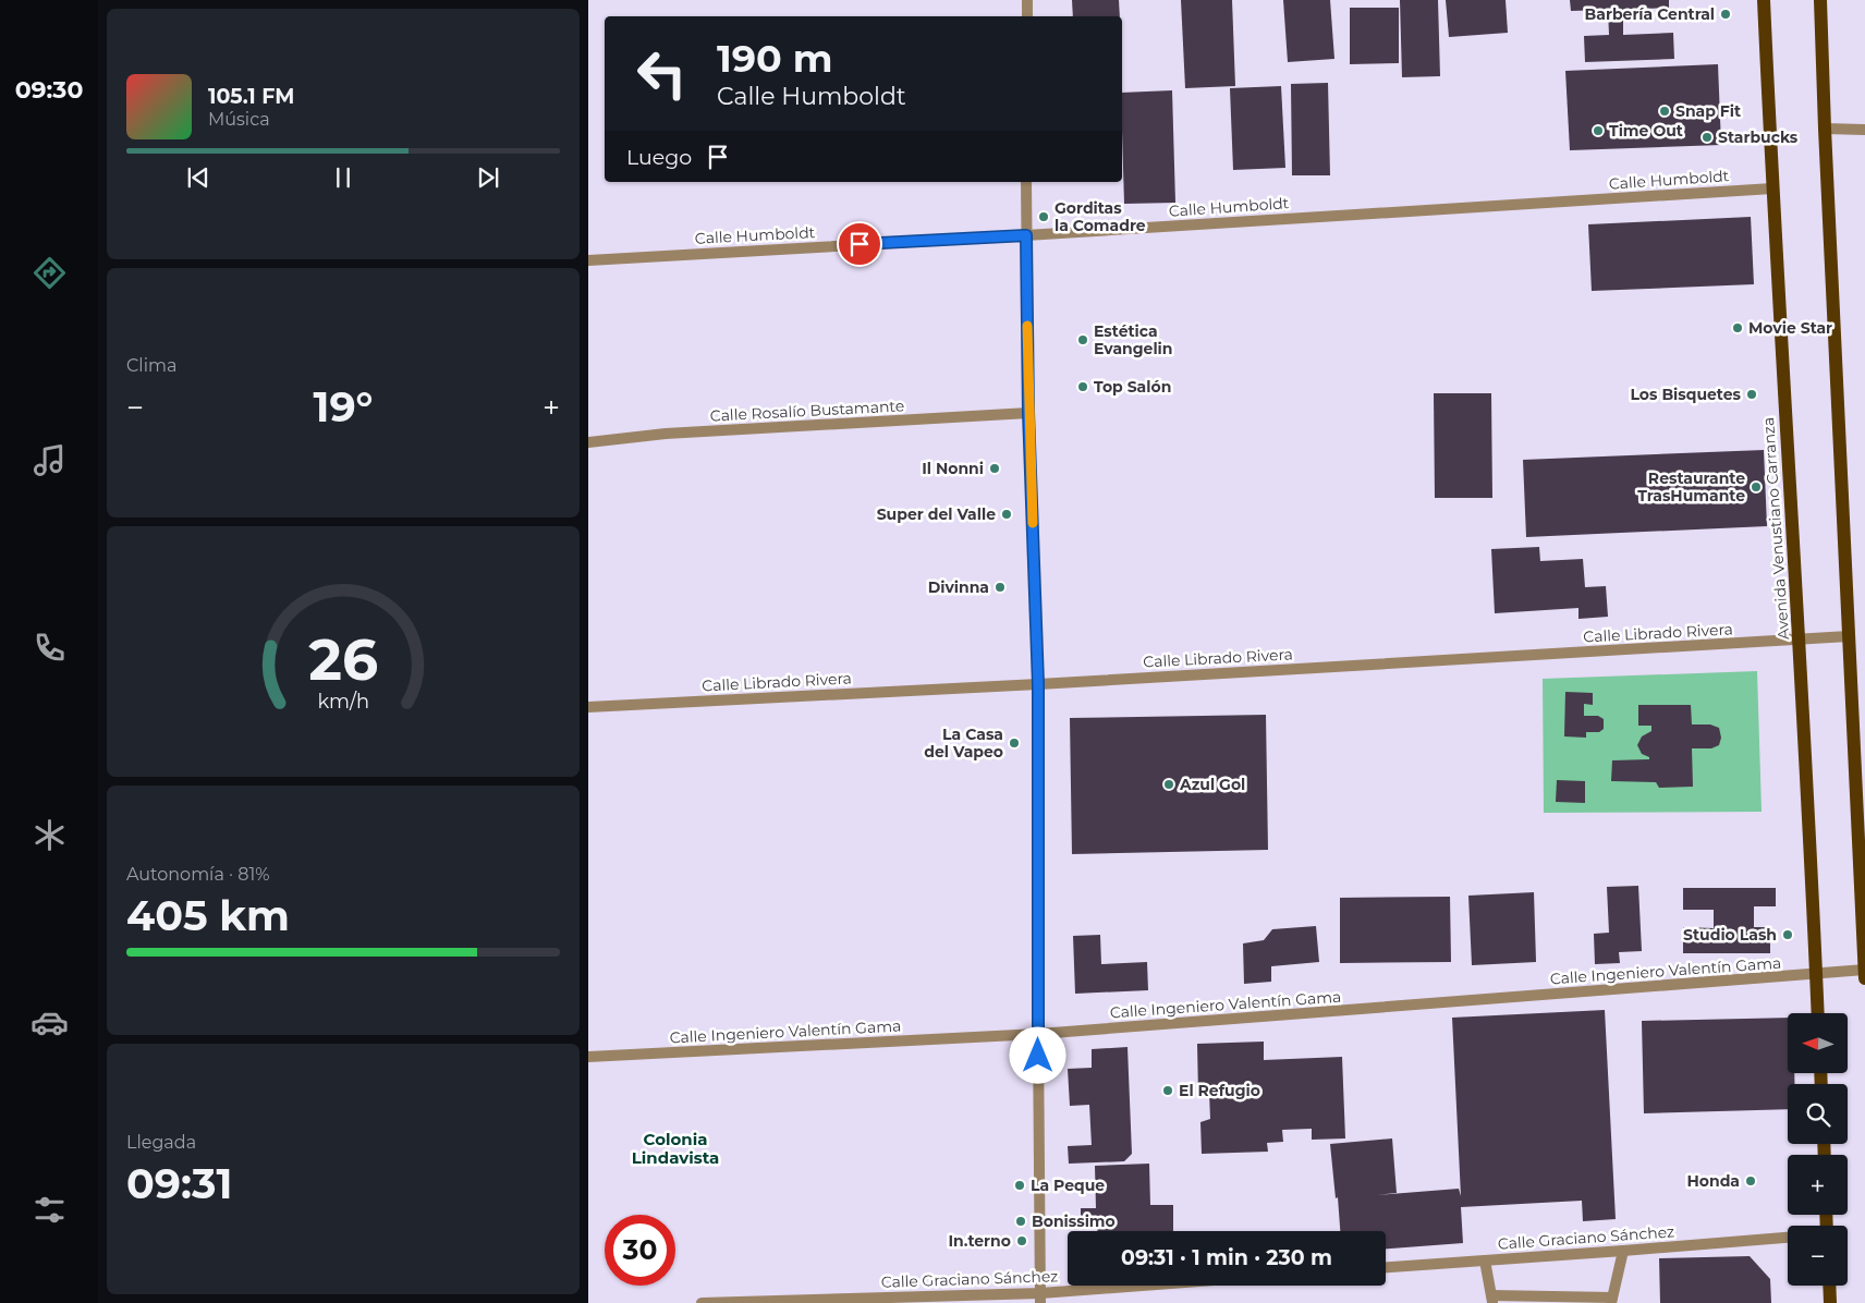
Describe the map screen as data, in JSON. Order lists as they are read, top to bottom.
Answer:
{
  "streets": {
    "main road": ["Avenida Venustiano Carranza"],
    "street": [
      "Calle Humboldt",
      "Calle Rosalío Bustamante",
      "Calle Librado Rivera",
      "Calle Ingeniero Valentín Gama",
      "Calle Graciano Sánchez"
    ]
  },
  "crossings": [
    ["Calle Humboldt", "Avenida Venustiano Carranza"],
    ["Avenida Venustiano Carranza", "Calle Librado Rivera"],
    ["Avenida Venustiano Carranza", "Calle Ingeniero Valentín Gama"]
  ],
  "districts": ["Colonia Lindavista"],
  "places": [
    "Barbería Central",
    "Snap Fit",
    "Time Out",
    "Starbucks",
    "Gorditas la Comadre",
    "Movie Star",
    "Estética Evangelin",
    "Top Salón",
    "Los Bisquetes",
    "Il Nonni",
    "Restaurante TrasHumante",
    "Super del Valle",
    "Divinna",
    "La Casa del Vapeo",
    "Azul Gol",
    "Studio Lash",
    "El Refugio",
    "Honda",
    "La Peque",
    "Bonissimo",
    "In.terno"
  ],
  "north": "left",
  "page": {
    "tabs": "09:30",
    "turn": ["190 m", "Calle Humboldt"],
    "song": ["105.1 FM", "Música"],
    "then": "Luego",
    "tile": [
      "Clima",
      ["Autonomía · 81%", "405 km"],
      ["Llegada", "09:31"]
    ],
    "heat": ["−", "19°", "+"],
    "map_buttons": ["+", "−"],
    "limit": "30",
    "trip": "09:31 · 1 min · 230 m",
    "gauge": ["26", "km/h"]
  }
}
